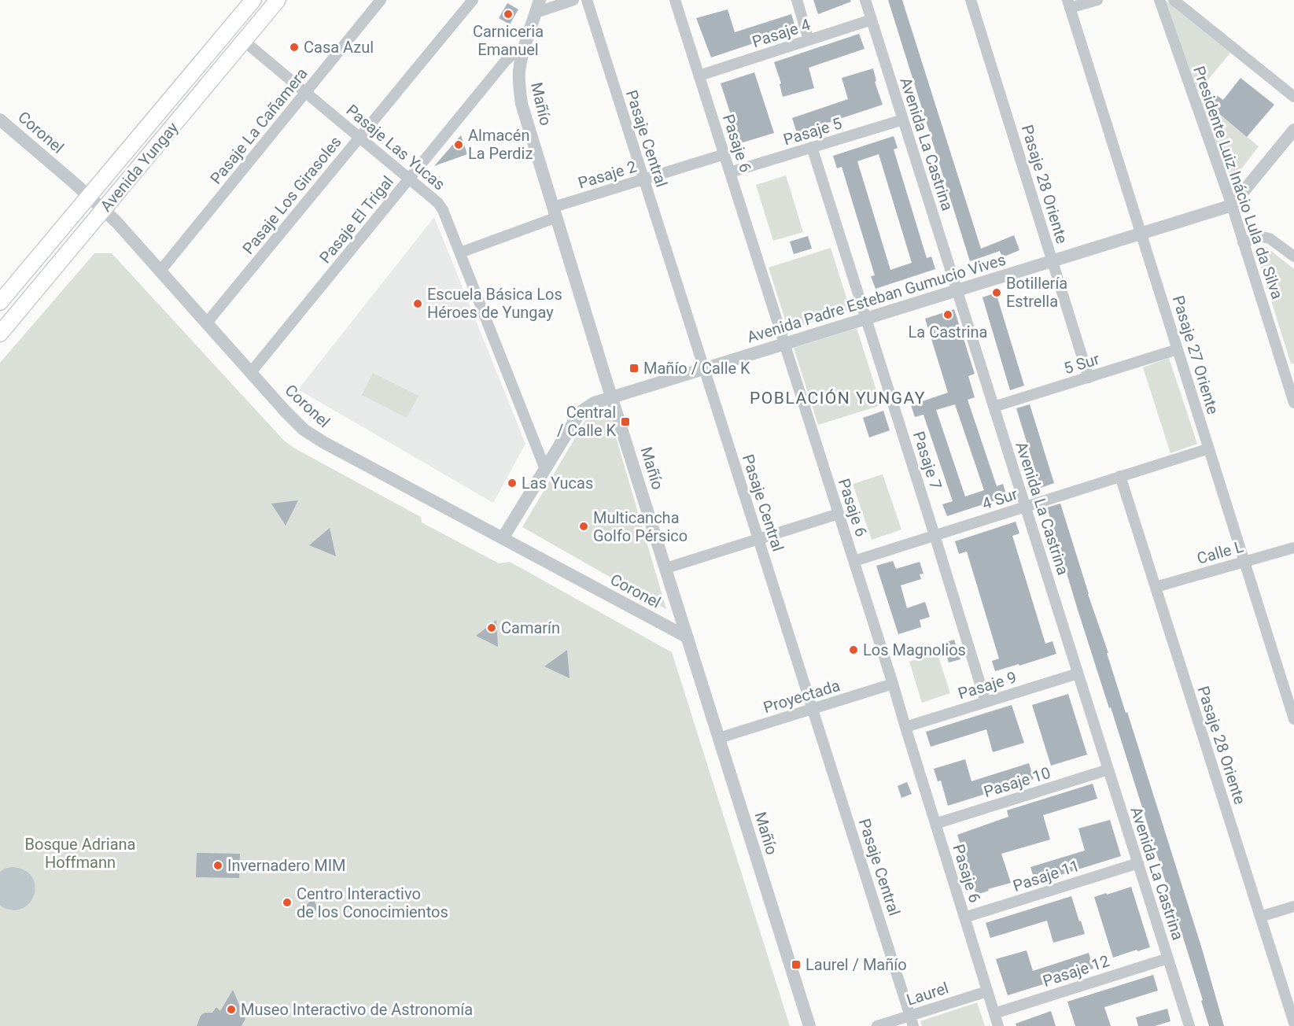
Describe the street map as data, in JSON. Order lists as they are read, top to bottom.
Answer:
{
  "streets": {
    "main road": ["Avenida Yungay"],
    "street": [
      "Pasaje 4",
      "Mañío",
      "Pasaje La Cañamera",
      "Pasaje 5",
      "Coronel",
      "Pasaje Central",
      "Pasaje 6",
      "Avenida La Castrina",
      "Pasaje Las Yucas",
      "Pasaje 2",
      "Presidente Luiz Inácio Lula da Silva",
      "Pasaje 28 Oriente",
      "Pasaje Los Girasoles",
      "Pasaje El Trigal",
      "Avenida Padre Esteban Gumucio Vives",
      "Pasaje 27 Oriente",
      "5 Sur",
      "Pasaje 7",
      "4 Sur",
      "Calle L",
      "Pasaje 9",
      "Proyectada",
      "Pasaje 10",
      "Pasaje 11",
      "Pasaje 12",
      "Laurel"
    ]
  },
  "crossings": [
    ["Pasaje 4", "Pasaje 6"],
    ["Pasaje 4", "Avenida La Castrina"],
    ["Mañío", "Coronel"],
    ["Mañío", "Pasaje 2"],
    ["Mañío", "Pasaje El Trigal"],
    ["Mañío", "Avenida Padre Esteban Gumucio Vives"],
    ["Mañío", "Proyectada"],
    ["Pasaje La Cañamera", "Coronel"],
    ["Pasaje La Cañamera", "Pasaje Las Yucas"],
    ["Pasaje 5", "Pasaje 6"],
    ["Pasaje 5", "Avenida La Castrina"],
    ["Pasaje 5", "Pasaje 7"],
    ["Coronel", "Avenida Yungay"],
    ["Coronel", "Pasaje Los Girasoles"],
    ["Coronel", "Pasaje El Trigal"],
    ["Coronel", "Avenida Padre Esteban Gumucio Vives"],
    ["Pasaje Central", "Pasaje 2"],
    ["Pasaje Central", "Avenida Padre Esteban Gumucio Vives"],
    ["Pasaje Central", "Proyectada"],
    ["Pasaje Central", "Laurel"],
    ["Pasaje 6", "Pasaje 2"],
    ["Pasaje 6", "Avenida Padre Esteban Gumucio Vives"],
    ["Pasaje 6", "4 Sur"],
    ["Pasaje 6", "Pasaje 9"],
    ["Pasaje 6", "Proyectada"],
    ["Pasaje 6", "Pasaje 10"],
    ["Pasaje 6", "Pasaje 11"],
    ["Pasaje 6", "Pasaje 12"],
    ["Pasaje 6", "Laurel"],
    ["Avenida La Castrina", "Avenida Padre Esteban Gumucio Vives"],
    ["Avenida La Castrina", "5 Sur"],
    ["Avenida La Castrina", "4 Sur"],
    ["Avenida La Castrina", "Pasaje 9"],
    ["Avenida La Castrina", "Pasaje 10"],
    ["Avenida La Castrina", "Pasaje 11"],
    ["Avenida La Castrina", "Pasaje 12"],
    ["Pasaje Las Yucas", "Avenida Yungay"],
    ["Pasaje Las Yucas", "Pasaje 2"],
    ["Pasaje Las Yucas", "Pasaje Los Girasoles"],
    ["Pasaje Las Yucas", "Pasaje El Trigal"],
    ["Pasaje Las Yucas", "Avenida Padre Esteban Gumucio Vives"],
    ["Presidente Luiz Inácio Lula da Silva", "Avenida Padre Esteban Gumucio Vives"],
    ["Pasaje 28 Oriente", "Avenida Padre Esteban Gumucio Vives"],
    ["Pasaje 28 Oriente", "5 Sur"],
    ["Pasaje 28 Oriente", "4 Sur"],
    ["Pasaje 28 Oriente", "Calle L"],
    ["Avenida Padre Esteban Gumucio Vives", "Pasaje 27 Oriente"],
    ["Avenida Padre Esteban Gumucio Vives", "Pasaje 7"],
    ["Pasaje 27 Oriente", "5 Sur"],
    ["Pasaje 27 Oriente", "4 Sur"],
    ["Pasaje 27 Oriente", "Calle L"],
    ["Pasaje 7", "4 Sur"],
    ["Pasaje 7", "Pasaje 9"]
  ],
  "districts": ["POBLACIÓN YUNGAY"],
  "parks": ["Bosque Adriana Hoffmann"],
  "places": {
    "other": [
      "Carniceria Emanuel",
      "Casa Azul",
      "Almacén La Perdiz",
      "Botillería Estrella",
      "Escuela Básica Los Héroes de Yungay",
      "La Castrina",
      "Las Yucas",
      "Multicancha Golfo Pérsico",
      "Camarín",
      "Los Magnolios",
      "Invernadero MIM",
      "Centro Interactivo de los Conocimientos",
      "Museo Interactivo de Astronomía"
    ],
    "transit": ["Mañío / Calle K", "Central / Calle K", "Laurel / Mañío"]
  }
}
